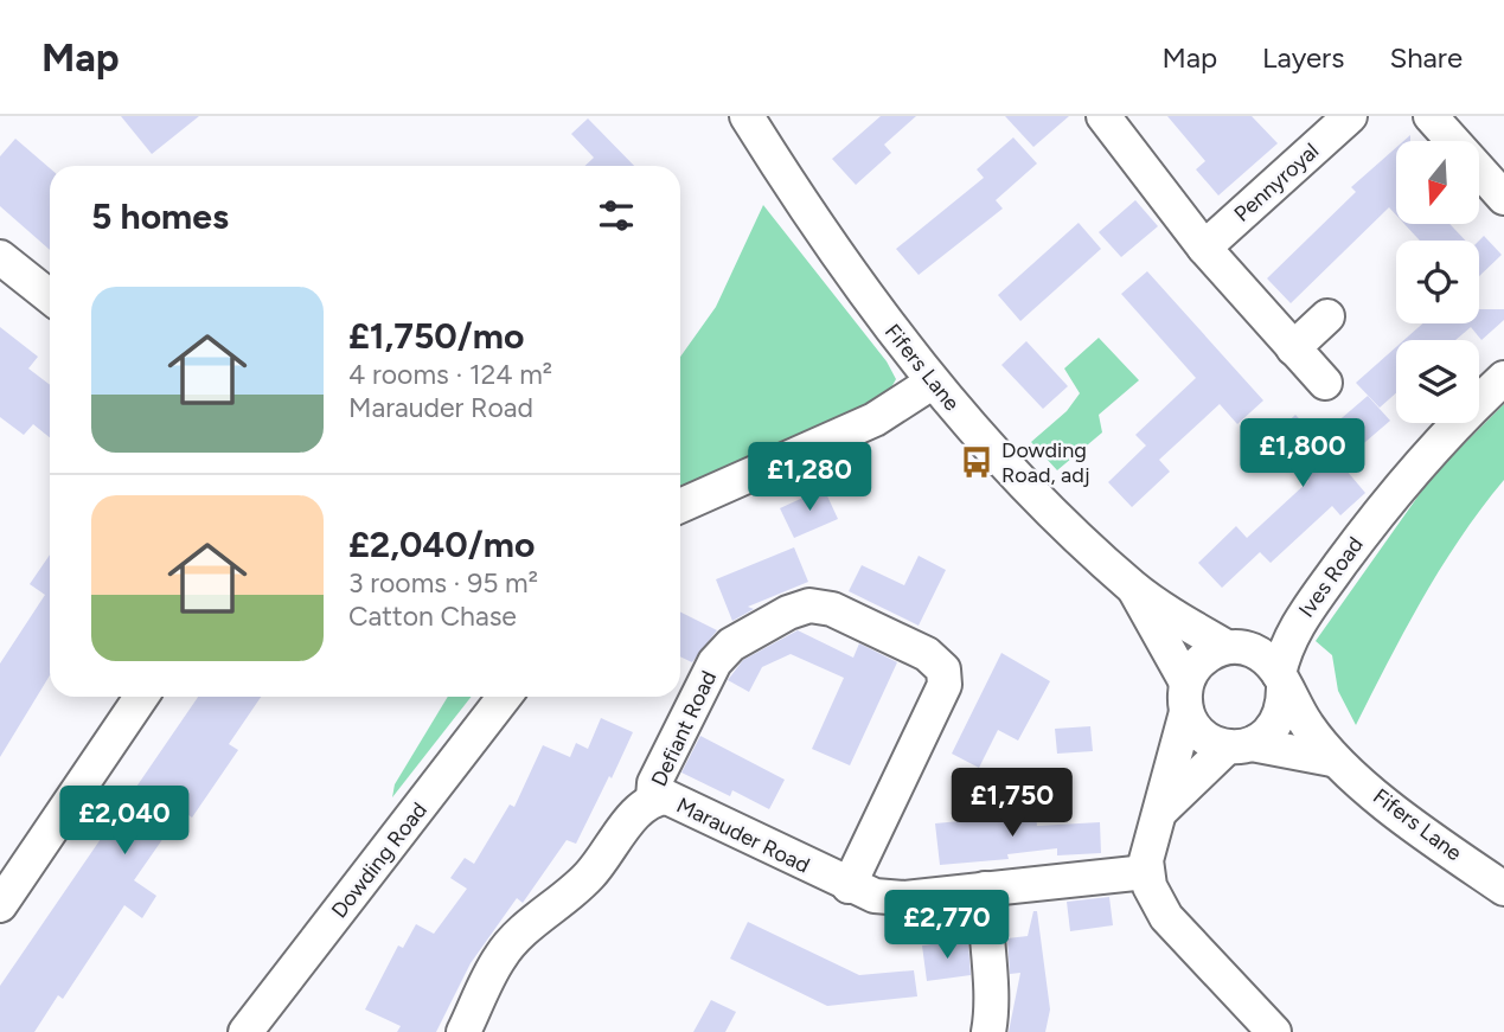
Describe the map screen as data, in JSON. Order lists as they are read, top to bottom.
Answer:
{
  "streets": {
    "street": [
      "Pennyroyal",
      "Fifers Lane",
      "Ives Road",
      "Defiant Road",
      "Marauder Road",
      "Dowding Road"
    ]
  },
  "crossings": [
    ["Fifers Lane", "Ives Road"],
    ["Defiant Road", "Marauder Road"]
  ],
  "places": {
    "bus stop": ["Dowding Road, adj"]
  },
  "north": "bottom",
  "page": {
    "header": "Map",
    "nav": ["Map", "Layers", "Share"],
    "heading": "5 homes",
    "list": [
      {
        "name": "£1,750/mo",
        "note": "4 rooms · 124 m² · Marauder Road"
      },
      {
        "name": "£2,040/mo",
        "note": "3 rooms · 95 m² · Catton Chase"
      }
    ],
    "price": [
      "£1,800",
      "£1,280",
      "£1,750",
      "£2,040",
      "£2,770"
    ]
  }
}
